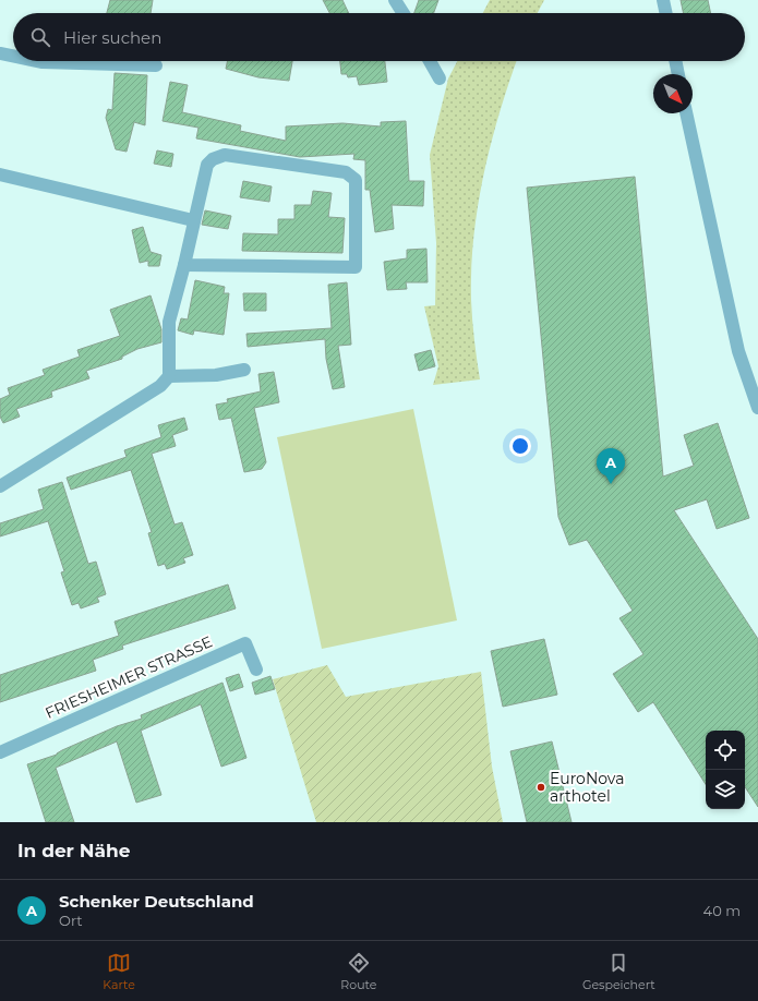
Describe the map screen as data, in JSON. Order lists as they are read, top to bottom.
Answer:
{
  "streets": {
    "street": ["FRIESHEIMER STRASSE"]
  },
  "places": ["EuroNova arthotel"],
  "north": "bottom right",
  "page": {
    "search": "Hier suchen",
    "pins": "A",
    "heading": "In der Nähe",
    "list": [
      {
        "mark": "A",
        "name": "Schenker Deutschland",
        "note": "Ort",
        "value": "40 m"
      }
    ],
    "nav": ["Karte", "Route", "Gespeichert"]
  }
}
